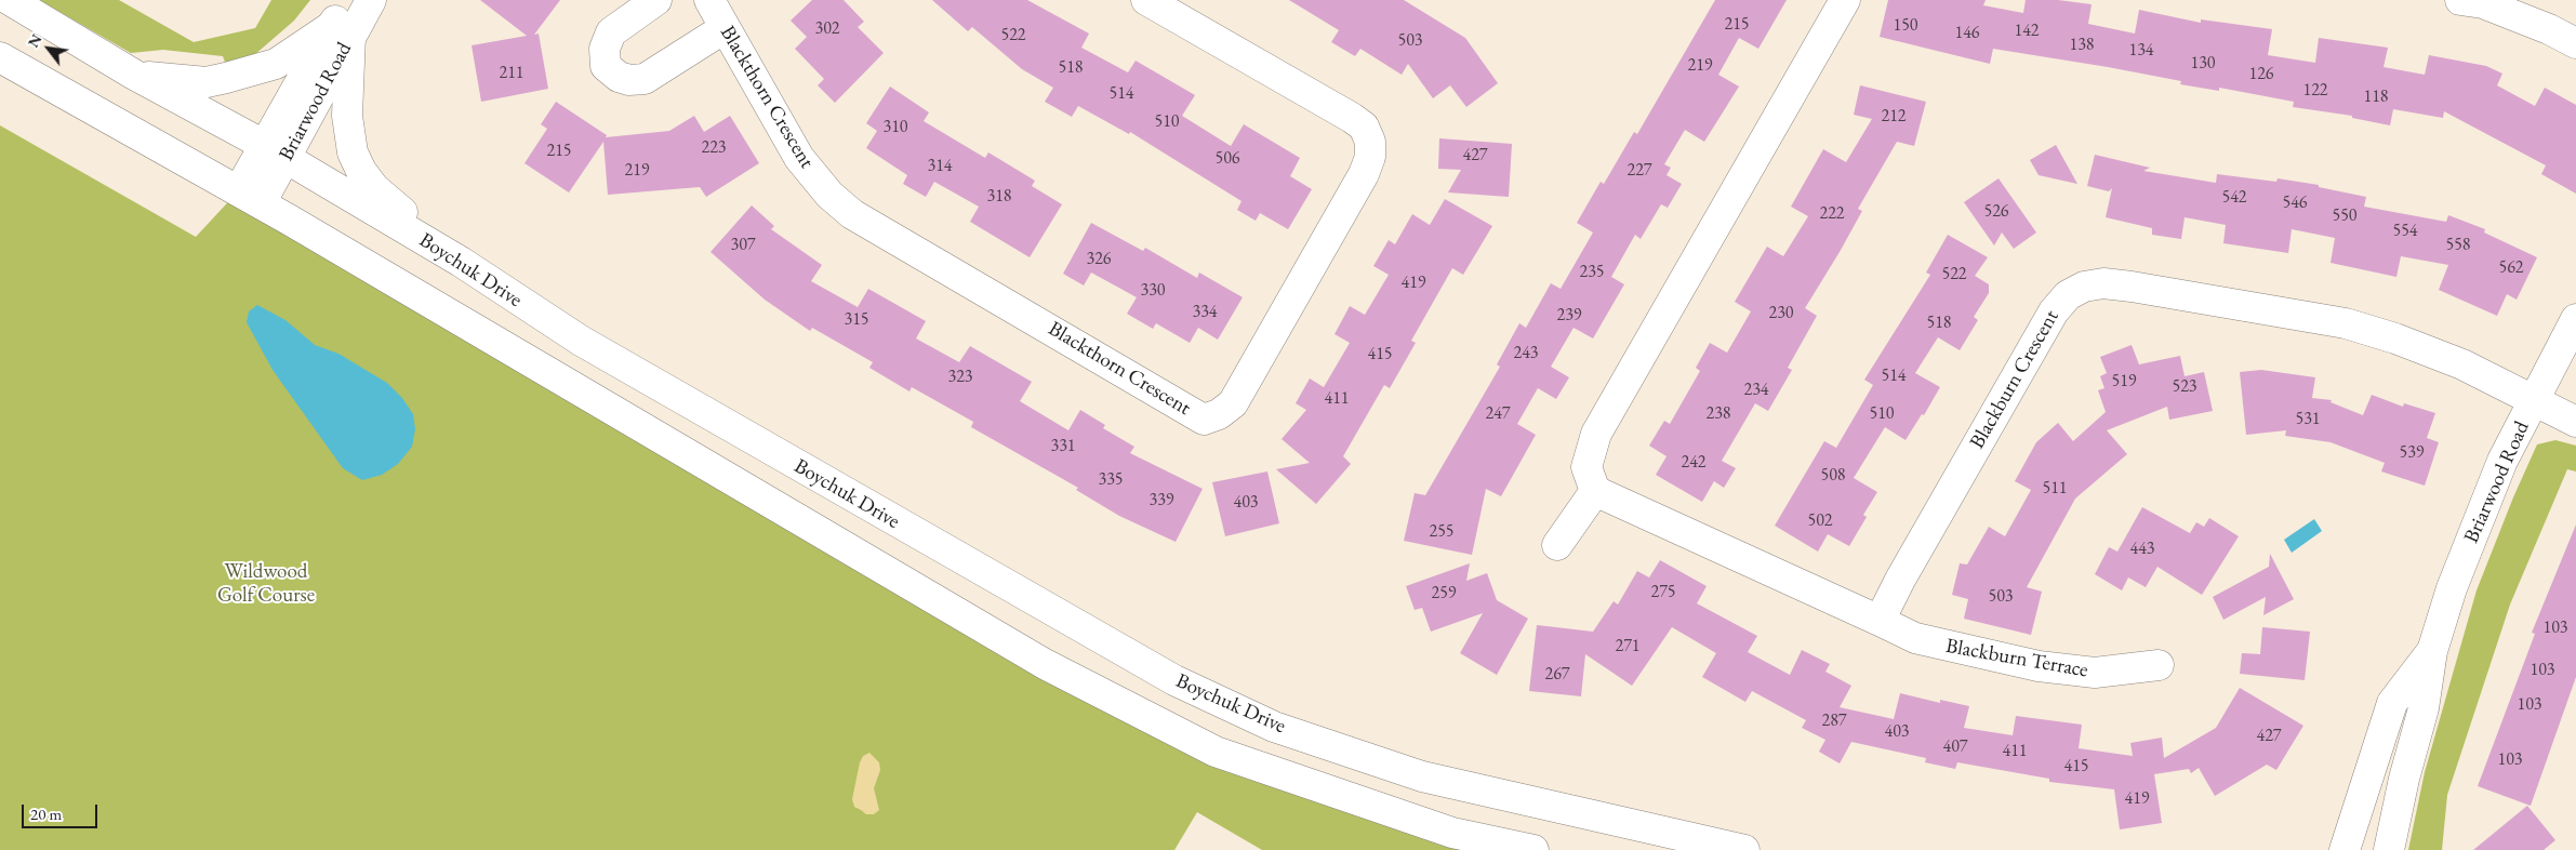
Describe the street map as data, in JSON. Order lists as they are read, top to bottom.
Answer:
{
  "streets": {
    "street": [
      "Blackthorn Crescent",
      "Briarwood Road",
      "Boychuk Drive",
      "Blackburn Crescent",
      "Blackburn Terrace"
    ]
  },
  "crossings": [
    ["Briarwood Road", "Boychuk Drive"],
    ["Briarwood Road", "Blackburn Crescent"],
    ["Blackburn Crescent", "Blackburn Terrace"]
  ],
  "parks": ["Wildwood Golf Course"],
  "house_numbers": [
    "215",
    "150",
    "302",
    "142",
    "146",
    "522",
    "503",
    "138",
    "134",
    "130",
    "219",
    "518",
    "211",
    "126",
    "122",
    "514",
    "118",
    "212",
    "510",
    "310",
    "223",
    "215",
    "427",
    "506",
    "314",
    "219",
    "227",
    "318",
    "542",
    "546",
    "526",
    "222",
    "550",
    "554",
    "307",
    "558",
    "326",
    "562",
    "235",
    "522",
    "419",
    "330",
    "334",
    "230",
    "239",
    "315",
    "518",
    "243",
    "415",
    "514",
    "323",
    "519",
    "523",
    "234",
    "411",
    "247",
    "238",
    "510",
    "531",
    "331",
    "539",
    "242",
    "508",
    "335",
    "511",
    "339",
    "403",
    "502",
    "255",
    "443",
    "275",
    "259",
    "503",
    "103",
    "271",
    "103",
    "267",
    "103",
    "287",
    "403",
    "427",
    "407",
    "411",
    "103",
    "415",
    "419"
  ],
  "scale_bar": "20 m",
  "north": "top left"
}
